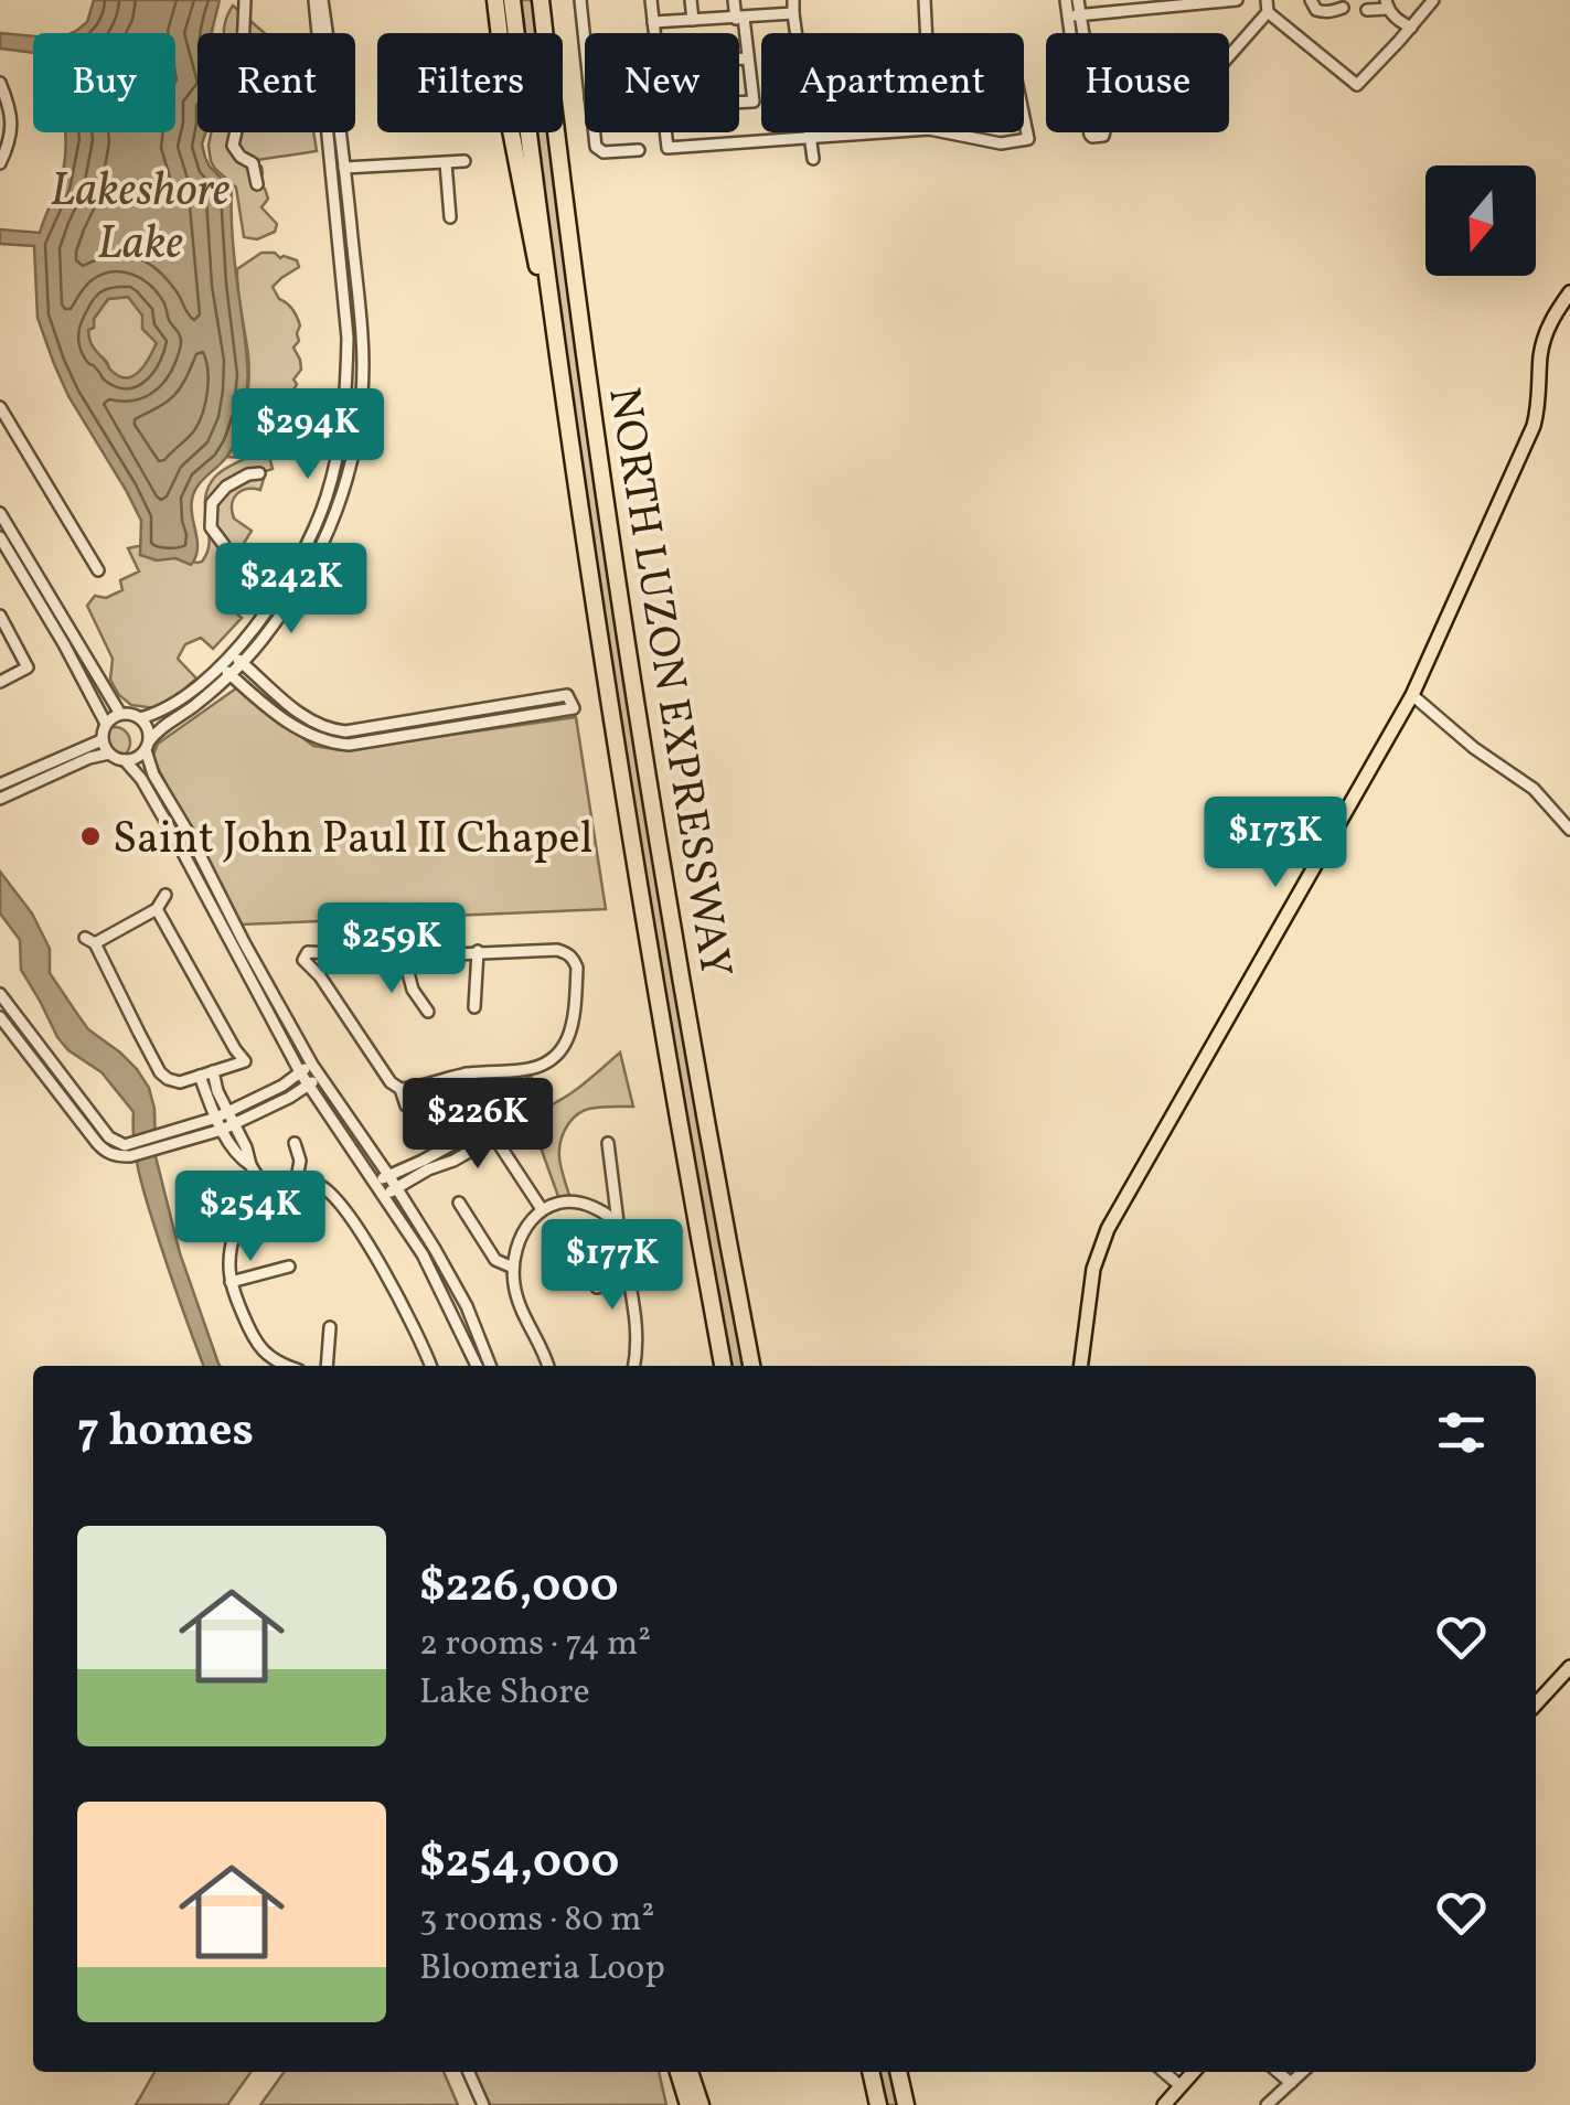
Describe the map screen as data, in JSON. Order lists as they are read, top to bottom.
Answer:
{
  "streets": {
    "highway": ["NORTH LUZON EXPRESSWAY"]
  },
  "water": ["Lakeshore Lake"],
  "places": ["Saint John Paul II Chapel"],
  "north": "bottom",
  "page": {
    "chip": [
      "Buy",
      "Rent",
      "Filters",
      "New",
      "Apartment",
      "House"
    ],
    "price": [
      "$294K",
      "$242K",
      "$173K",
      "$259K",
      "$226K",
      "$254K",
      "$177K"
    ],
    "heading": "7 homes",
    "list": [
      {
        "name": "$226,000",
        "note": "2 rooms · 74 m² · Lake Shore"
      },
      {
        "name": "$254,000",
        "note": "3 rooms · 80 m² · Bloomeria Loop"
      }
    ]
  }
}
